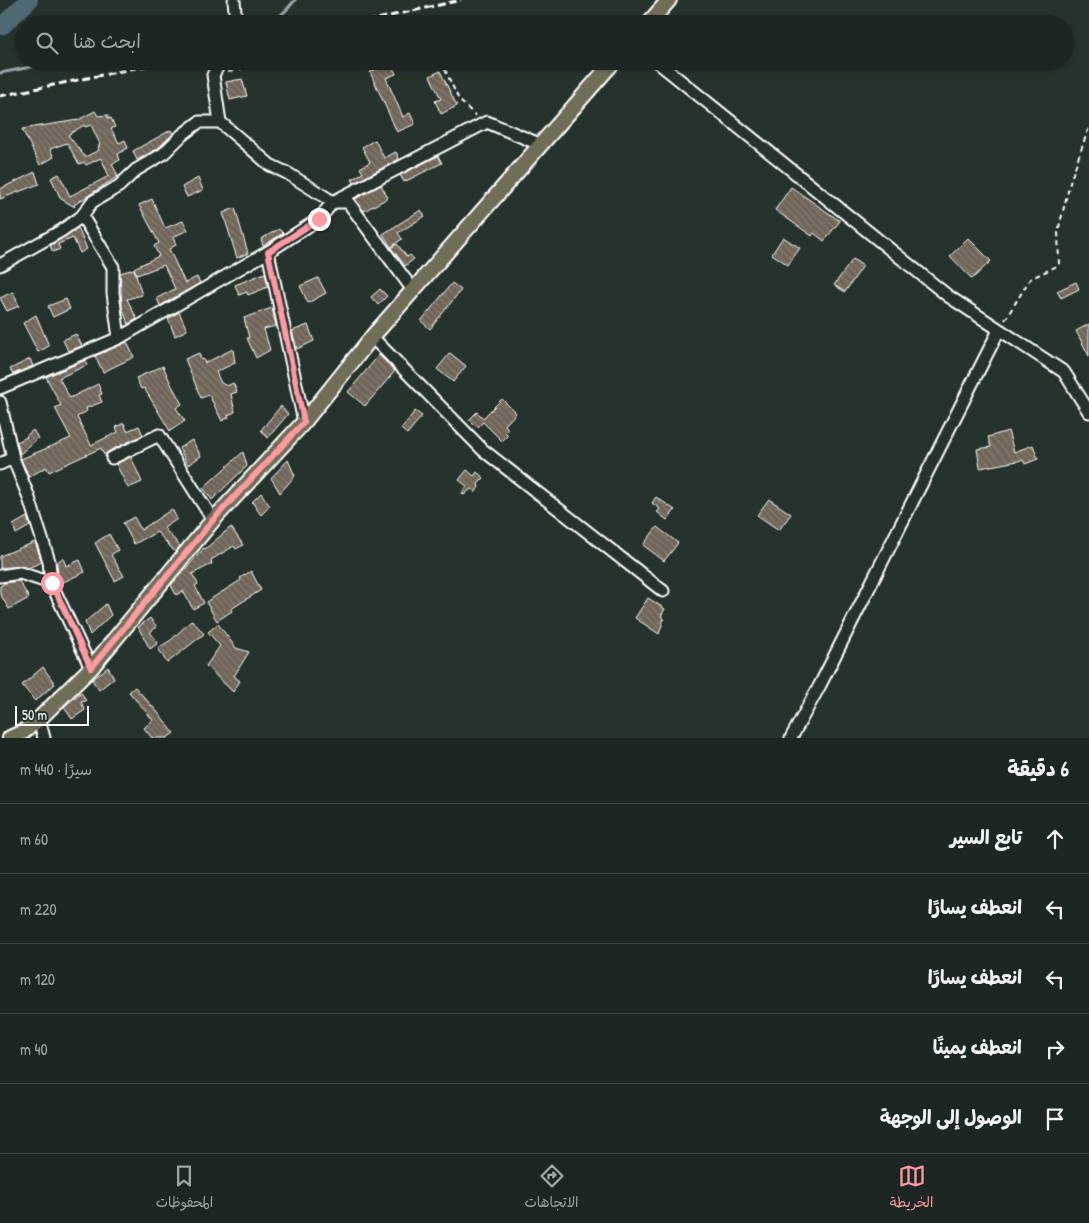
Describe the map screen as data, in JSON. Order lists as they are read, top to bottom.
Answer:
{
  "scale_bar": "50 m",
  "page": {
    "search": "ابحث هنا",
    "scale": "50 m",
    "heading": ["6 دقيقة", "سيرًا · 440 m"],
    "list": [
      ["تابع السير", "60 m"],
      ["انعطف يسارًا", "220 m"],
      ["انعطف يسارًا", "120 m"],
      ["انعطف يمينًا", "40 m"],
      "الوصول إلى الوجهة"
    ],
    "nav": ["الخريطة", "الاتجاهات", "المحفوظات"]
  }
}
